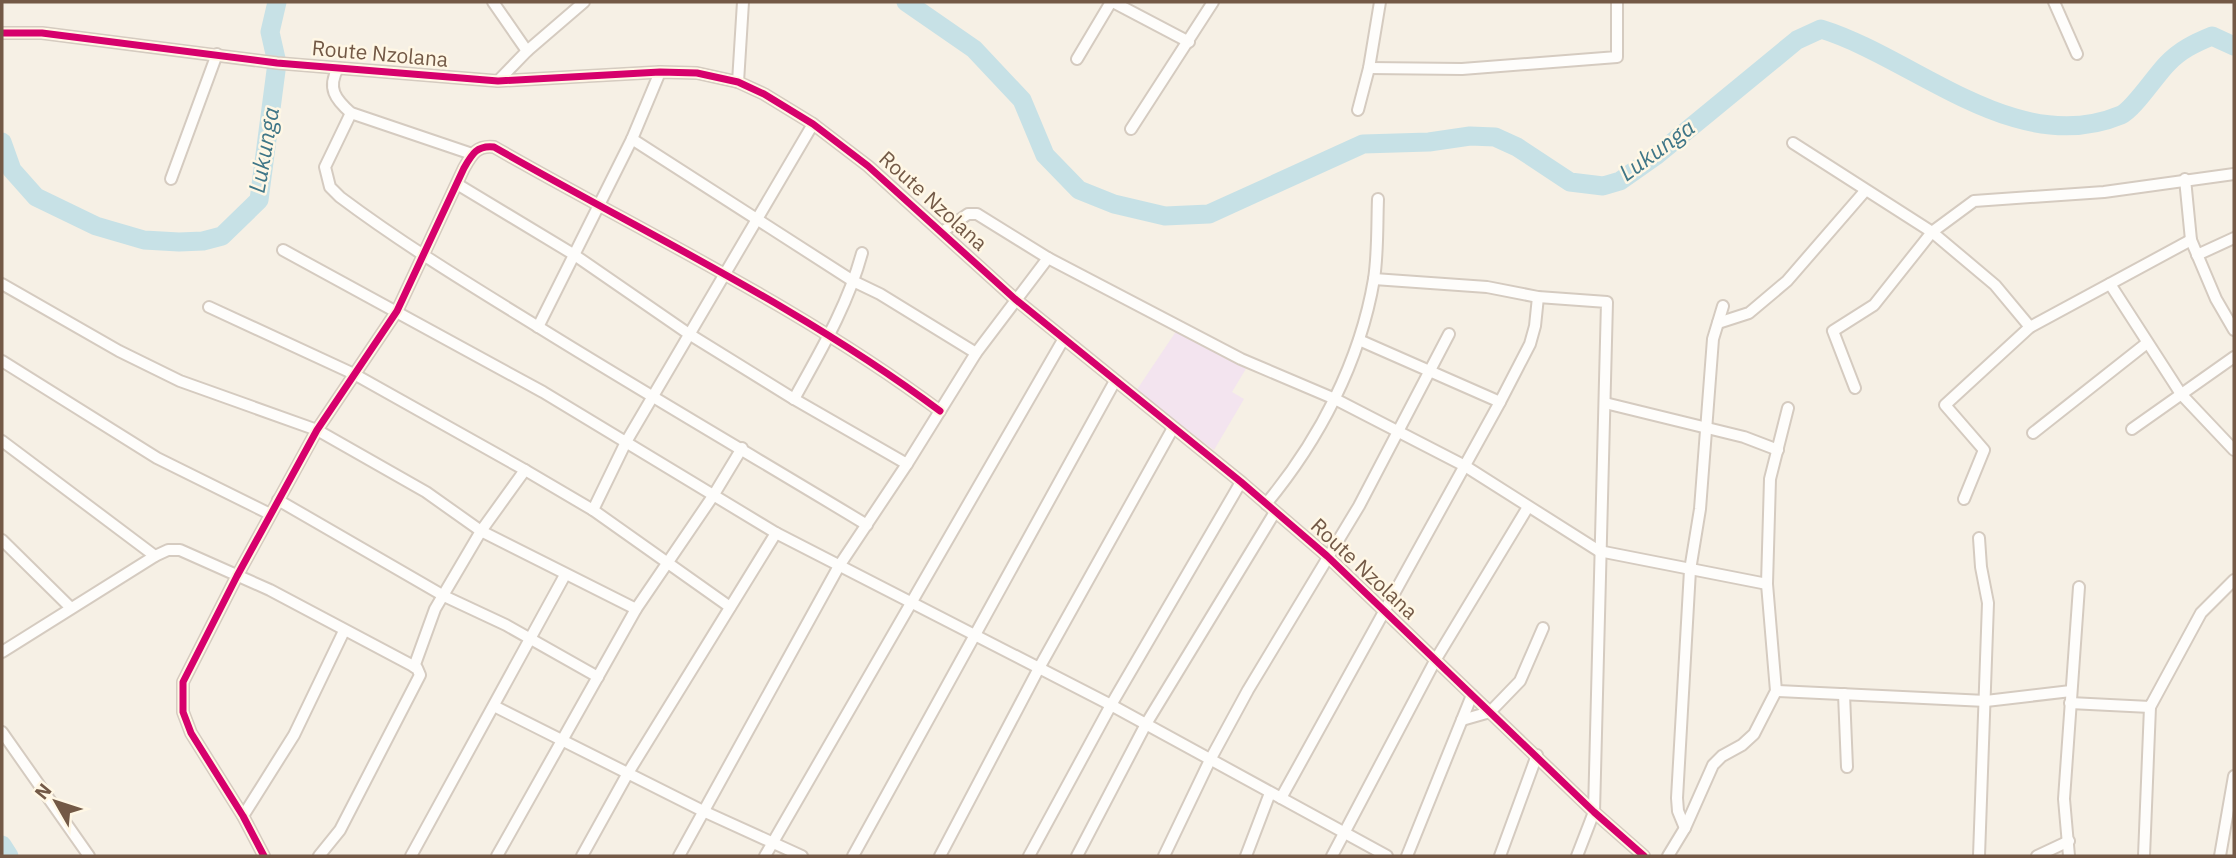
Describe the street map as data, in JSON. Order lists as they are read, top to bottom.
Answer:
{
  "streets": {
    "street": ["Route Nzolana"]
  },
  "water": ["Lukunga"],
  "north": "top left"
}
